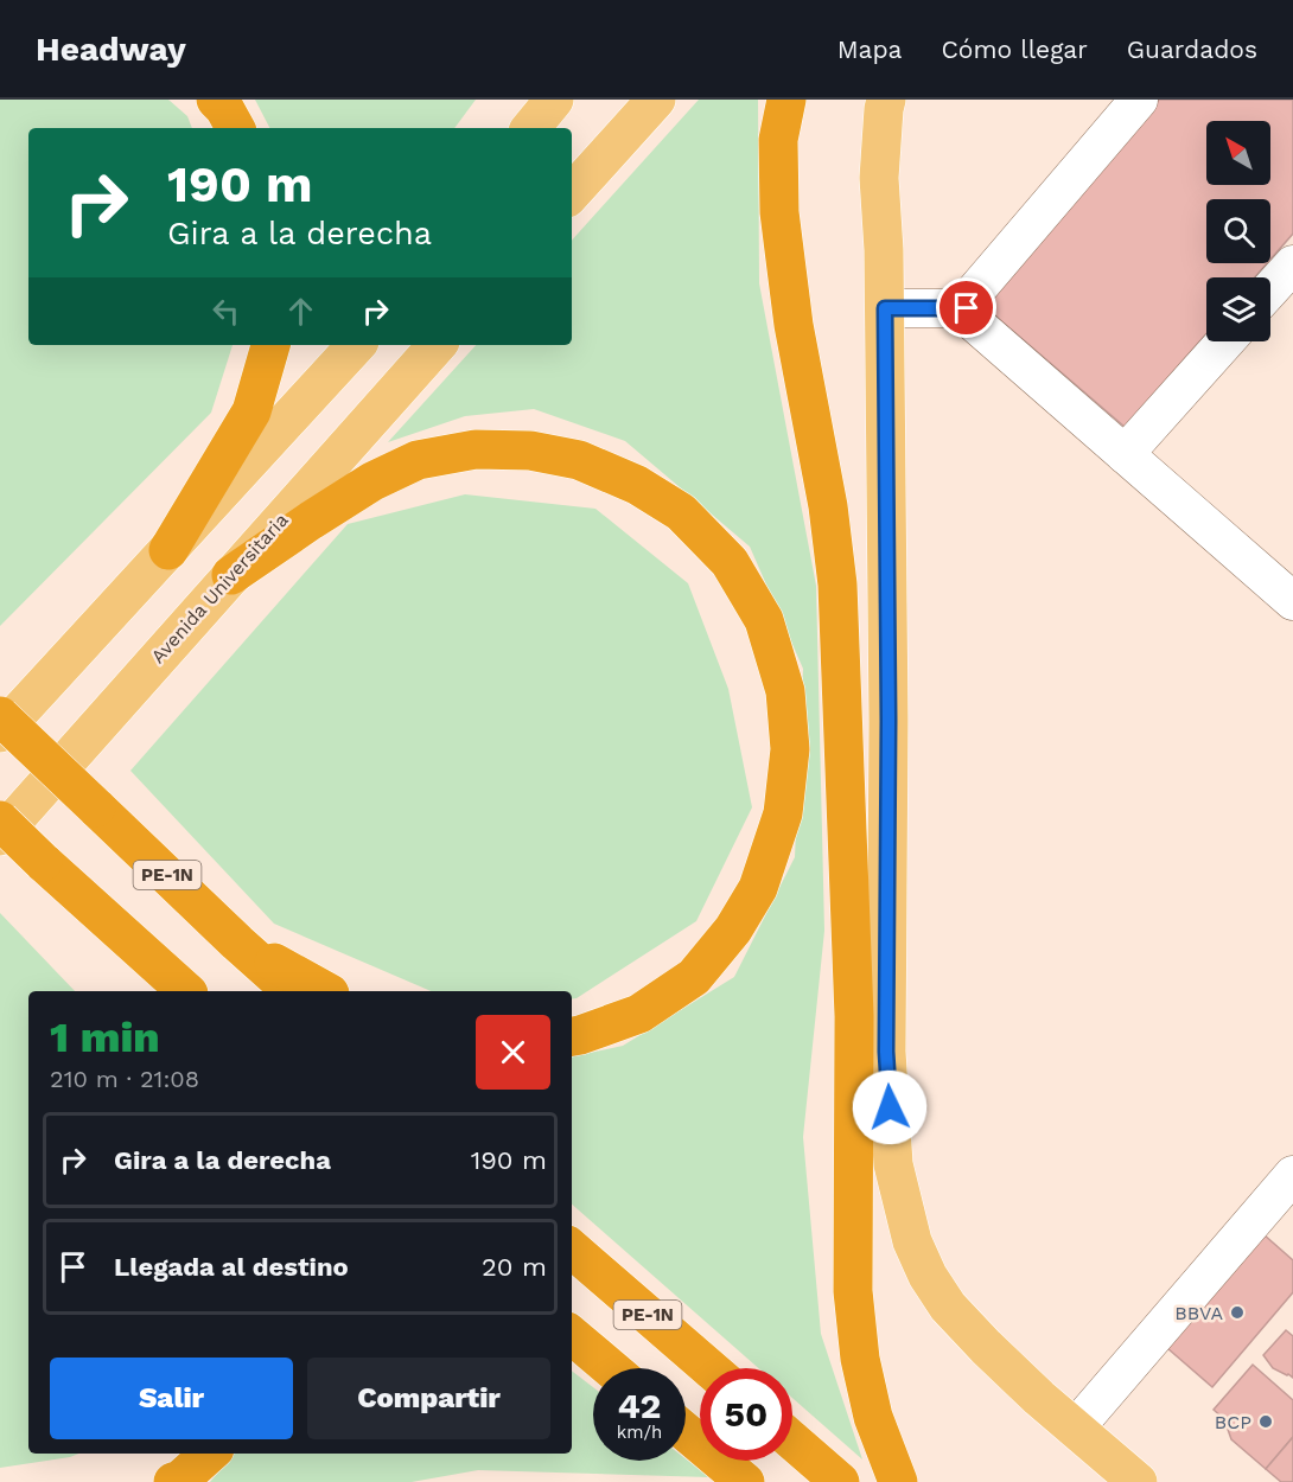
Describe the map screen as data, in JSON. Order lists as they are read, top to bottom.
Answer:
{
  "streets": {
    "highway": ["PE-1N"],
    "main road": ["Avenida Universitaria"]
  },
  "places": ["BBVA", "BCP"],
  "north": "top left",
  "page": {
    "header": "Headway",
    "nav": ["Mapa", "Cómo llegar", "Guardados"],
    "turn": ["190 m", "Gira a la derecha"],
    "heading": ["1 min", "210 m · 21:08"],
    "list": [
      {
        "name": "Gira a la derecha",
        "value": "190 m"
      },
      {
        "name": "Llegada al destino",
        "value": "20 m"
      }
    ],
    "buttons": ["Salir", "Compartir"],
    "speed": "42 km/h",
    "limit": "50"
  }
}
